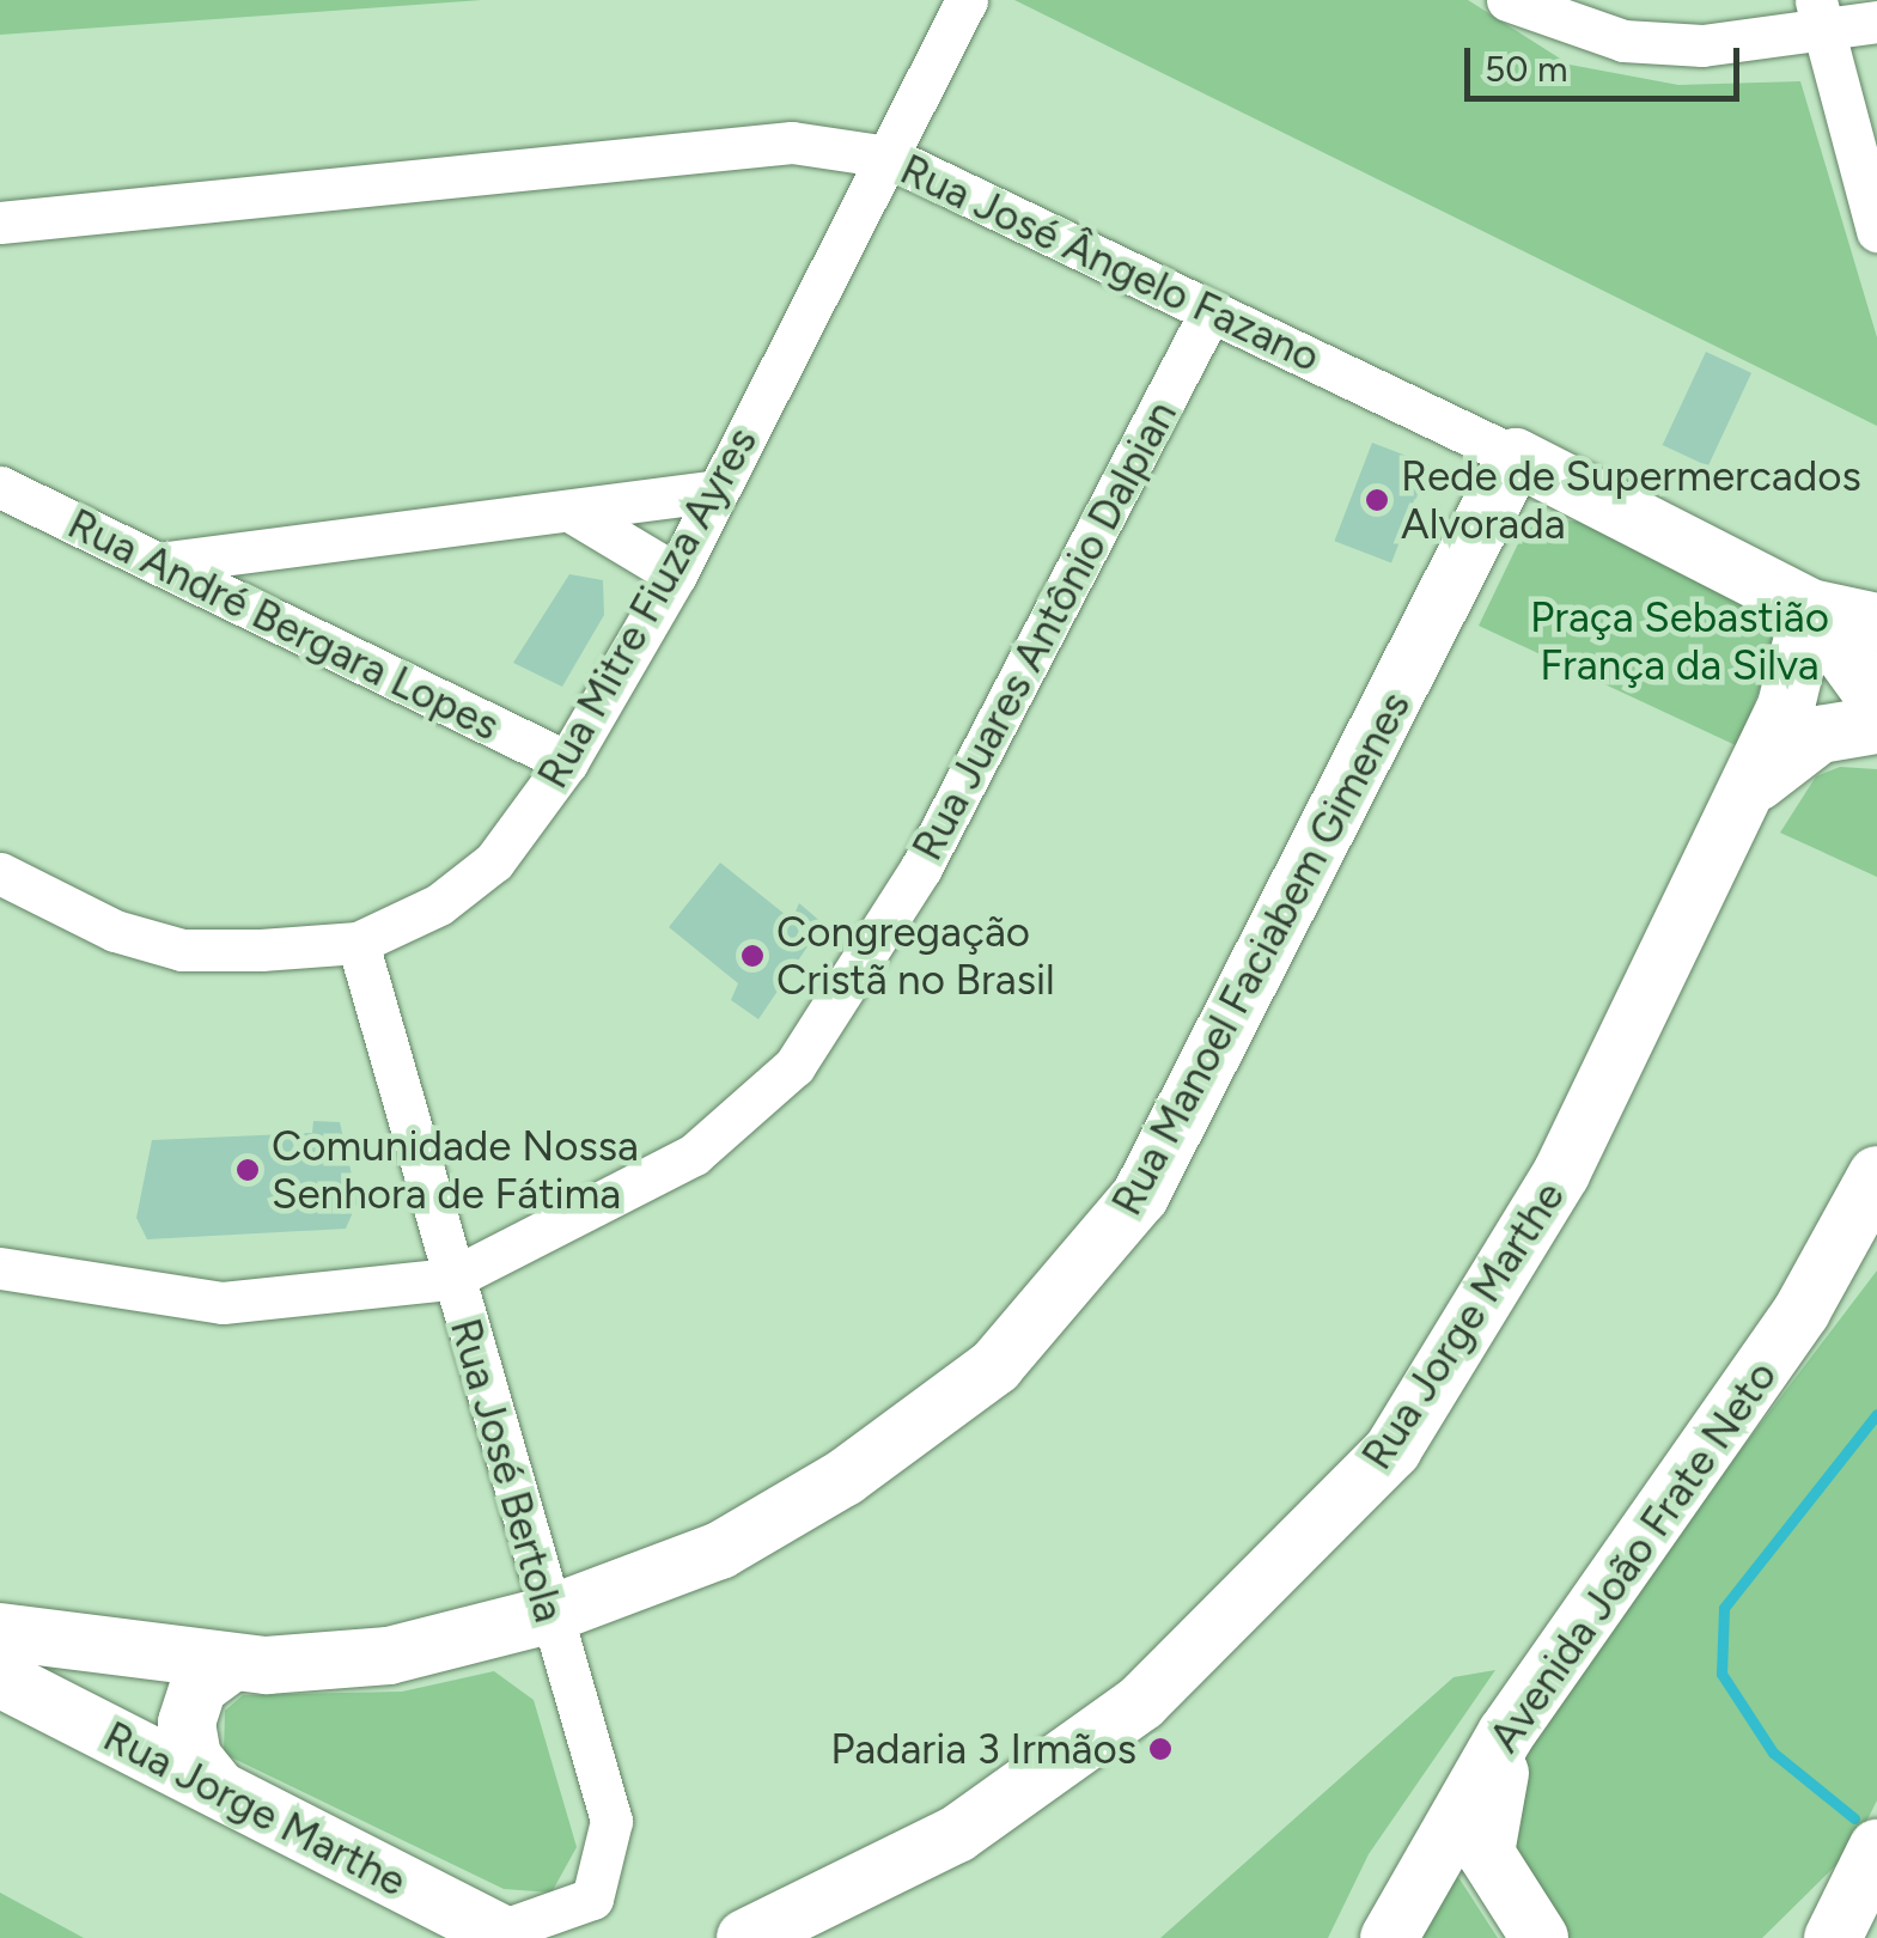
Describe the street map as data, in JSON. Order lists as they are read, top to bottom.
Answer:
{
  "streets": {
    "street": [
      "Rua José Ângelo Fazano",
      "Rua Mitre Fiuza Ayres",
      "Rua André Bergara Lopes",
      "Rua Juares Antônio Dalpian",
      "Rua Manoel Faciabem Gimenes",
      "Rua Jorge Marthe",
      "Rua José Bertola",
      "Avenida João Frate Neto"
    ]
  },
  "crossings": [
    ["Rua José Ângelo Fazano", "Rua Mitre Fiuza Ayres"],
    ["Rua José Ângelo Fazano", "Rua Juares Antônio Dalpian"],
    ["Rua José Ângelo Fazano", "Rua Manoel Faciabem Gimenes"],
    ["Rua José Ângelo Fazano", "Rua Jorge Marthe"],
    ["Rua Mitre Fiuza Ayres", "Rua André Bergara Lopes"],
    ["Rua Mitre Fiuza Ayres", "Rua José Bertola"],
    ["Rua Juares Antônio Dalpian", "Rua José Bertola"],
    ["Rua Manoel Faciabem Gimenes", "Rua José Bertola"],
    ["Rua Jorge Marthe", "Rua José Bertola"]
  ],
  "parks": ["Praça Sebastião França da Silva"],
  "places": [
    "Rede de Supermercados Alvorada",
    "Congregação Cristã no Brasil",
    "Comunidade Nossa Senhora de Fátima",
    "Padaria 3 Irmãos"
  ],
  "scale_bar": "50 m"
}
